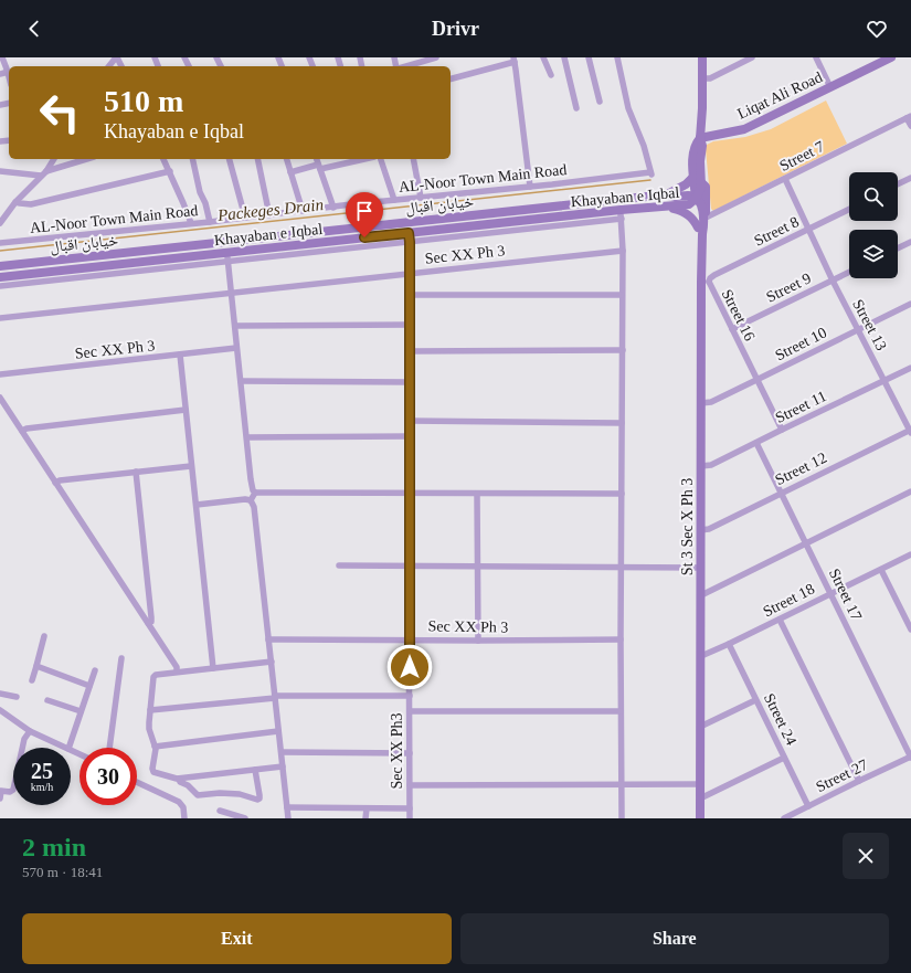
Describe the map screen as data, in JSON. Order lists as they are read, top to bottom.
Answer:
{
  "streets": {
    "main road": [
      "Liqat Ali Road",
      "Khayaban e Iqbal",
      "خیابان اقبال",
      "St 3 Sec X Ph 3"
    ],
    "street": [
      "Street 7",
      "AL-Noor Town Main Road",
      "Street 8",
      "Sec XX Ph 3",
      "Street 9",
      "Street 16",
      "Street 13",
      "Street 10",
      "Street 11",
      "Street 12",
      "Street 17",
      "Street 18",
      "Street 24",
      "Sec XX Ph3",
      "Street 27"
    ]
  },
  "crossings": [
    ["Street 7", "Street 13"],
    ["Street 7", "St 3 Sec X Ph 3"],
    ["Khayaban e Iqbal", "خیابان اقبال"],
    ["Khayaban e Iqbal", "St 3 Sec X Ph 3"],
    ["Khayaban e Iqbal", "Sec XX Ph3"],
    ["خیابان اقبال", "St 3 Sec X Ph 3"],
    ["Street 8", "Street 16"],
    ["Street 8", "Street 13"],
    ["Street 8", "St 3 Sec X Ph 3"],
    ["Sec XX Ph 3", "Sec XX Ph3"],
    ["Street 9", "Street 16"],
    ["Street 9", "Street 13"],
    ["Street 16", "Street 10"],
    ["Street 16", "Street 11"],
    ["Street 16", "St 3 Sec X Ph 3"],
    ["Street 13", "Street 10"],
    ["Street 13", "Street 11"],
    ["Street 13", "Street 12"],
    ["Street 10", "St 3 Sec X Ph 3"],
    ["Street 11", "St 3 Sec X Ph 3"],
    ["Street 11", "Street 17"],
    ["Street 12", "St 3 Sec X Ph 3"],
    ["Street 12", "Street 17"],
    ["St 3 Sec X Ph 3", "Street 18"],
    ["Street 17", "Street 18"],
    ["Street 17", "Street 27"],
    ["Street 18", "Street 24"],
    ["Street 24", "Street 27"]
  ],
  "water": ["Packeges Drain"],
  "page": {
    "header": "Drivr",
    "turn": ["510 m", "Khayaban e Iqbal"],
    "speed": "25 km/h",
    "limit": "30",
    "heading": ["2 min", "570 m · 18:41"],
    "buttons": ["Exit", "Share"]
  }
}
